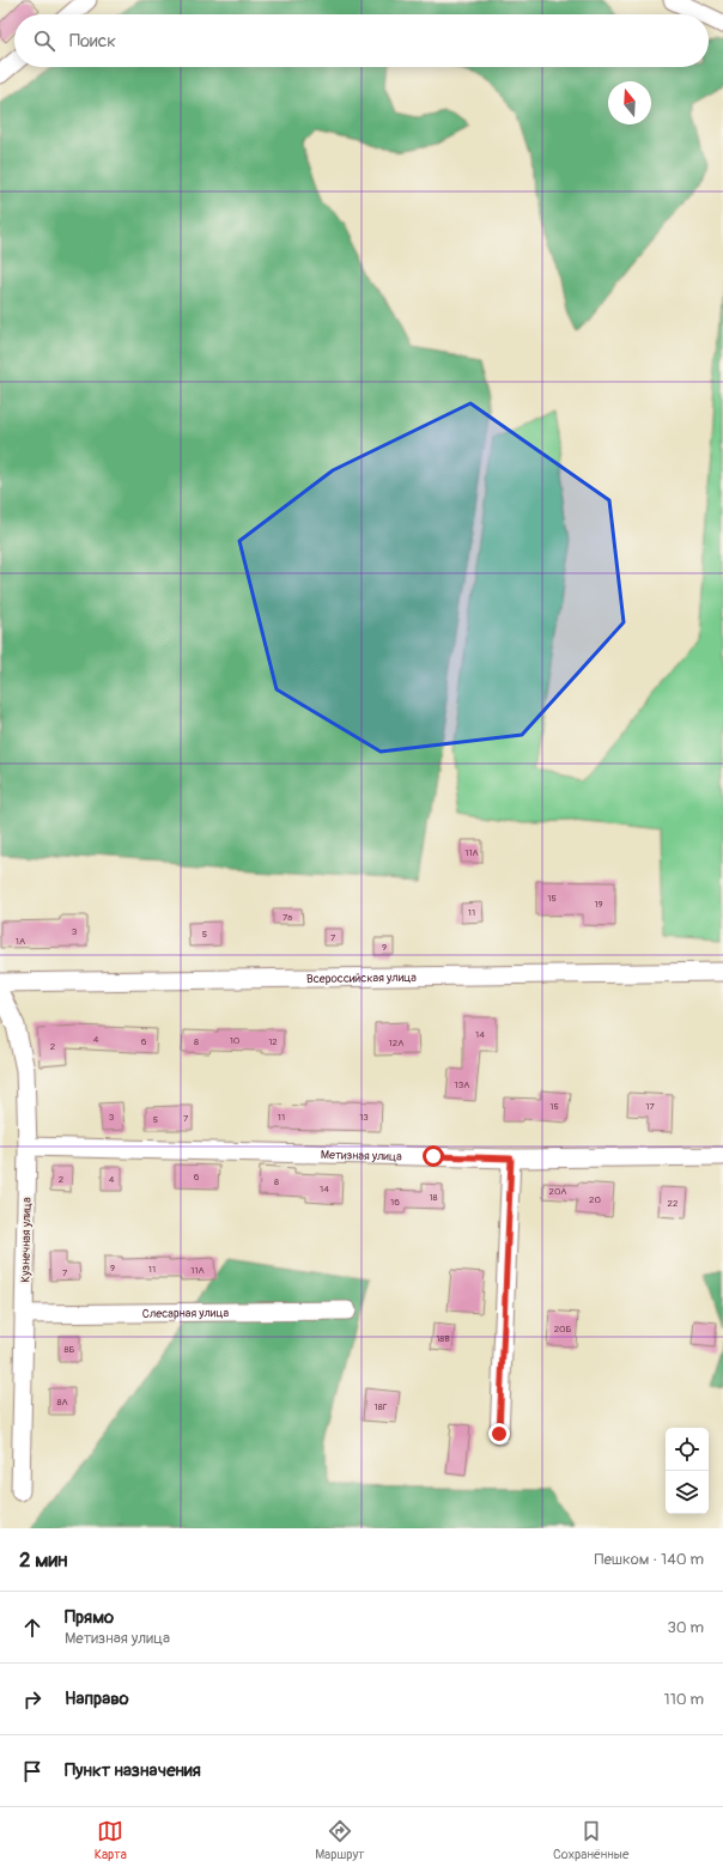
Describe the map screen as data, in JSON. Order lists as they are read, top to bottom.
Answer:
{
  "streets": {
    "street": [
      "Всероссийская улица",
      "Метизная улица",
      "Кузнечная улица",
      "Слесарная улица"
    ]
  },
  "crossings": [
    ["Метизная улица", "Кузнечная улица"],
    ["Кузнечная улица", "Слесарная улица"]
  ],
  "house_numbers": [
    "11А",
    "15",
    "19",
    "11",
    "7а",
    "3",
    "5",
    "7",
    "1А",
    "9",
    "14",
    "4",
    "10",
    "6",
    "8",
    "12",
    "12А",
    "2",
    "13А",
    "15",
    "17",
    "3",
    "11",
    "13",
    "7",
    "5",
    "6",
    "2",
    "4",
    "8",
    "14",
    "20А",
    "18",
    "20",
    "16",
    "22",
    "9",
    "11",
    "11А",
    "7",
    "20Б",
    "18В",
    "8Б",
    "8А",
    "18Г"
  ],
  "north": "top",
  "page": {
    "search": "Поиск",
    "heading": ["2 мин", "Пешком · 140 m"],
    "list": [
      ["Прямо", "Метизная улица", "30 m"],
      ["Направо", "110 m"],
      "Пункт назначения"
    ],
    "nav": ["Карта", "Маршрут", "Сохранённые"]
  }
}
